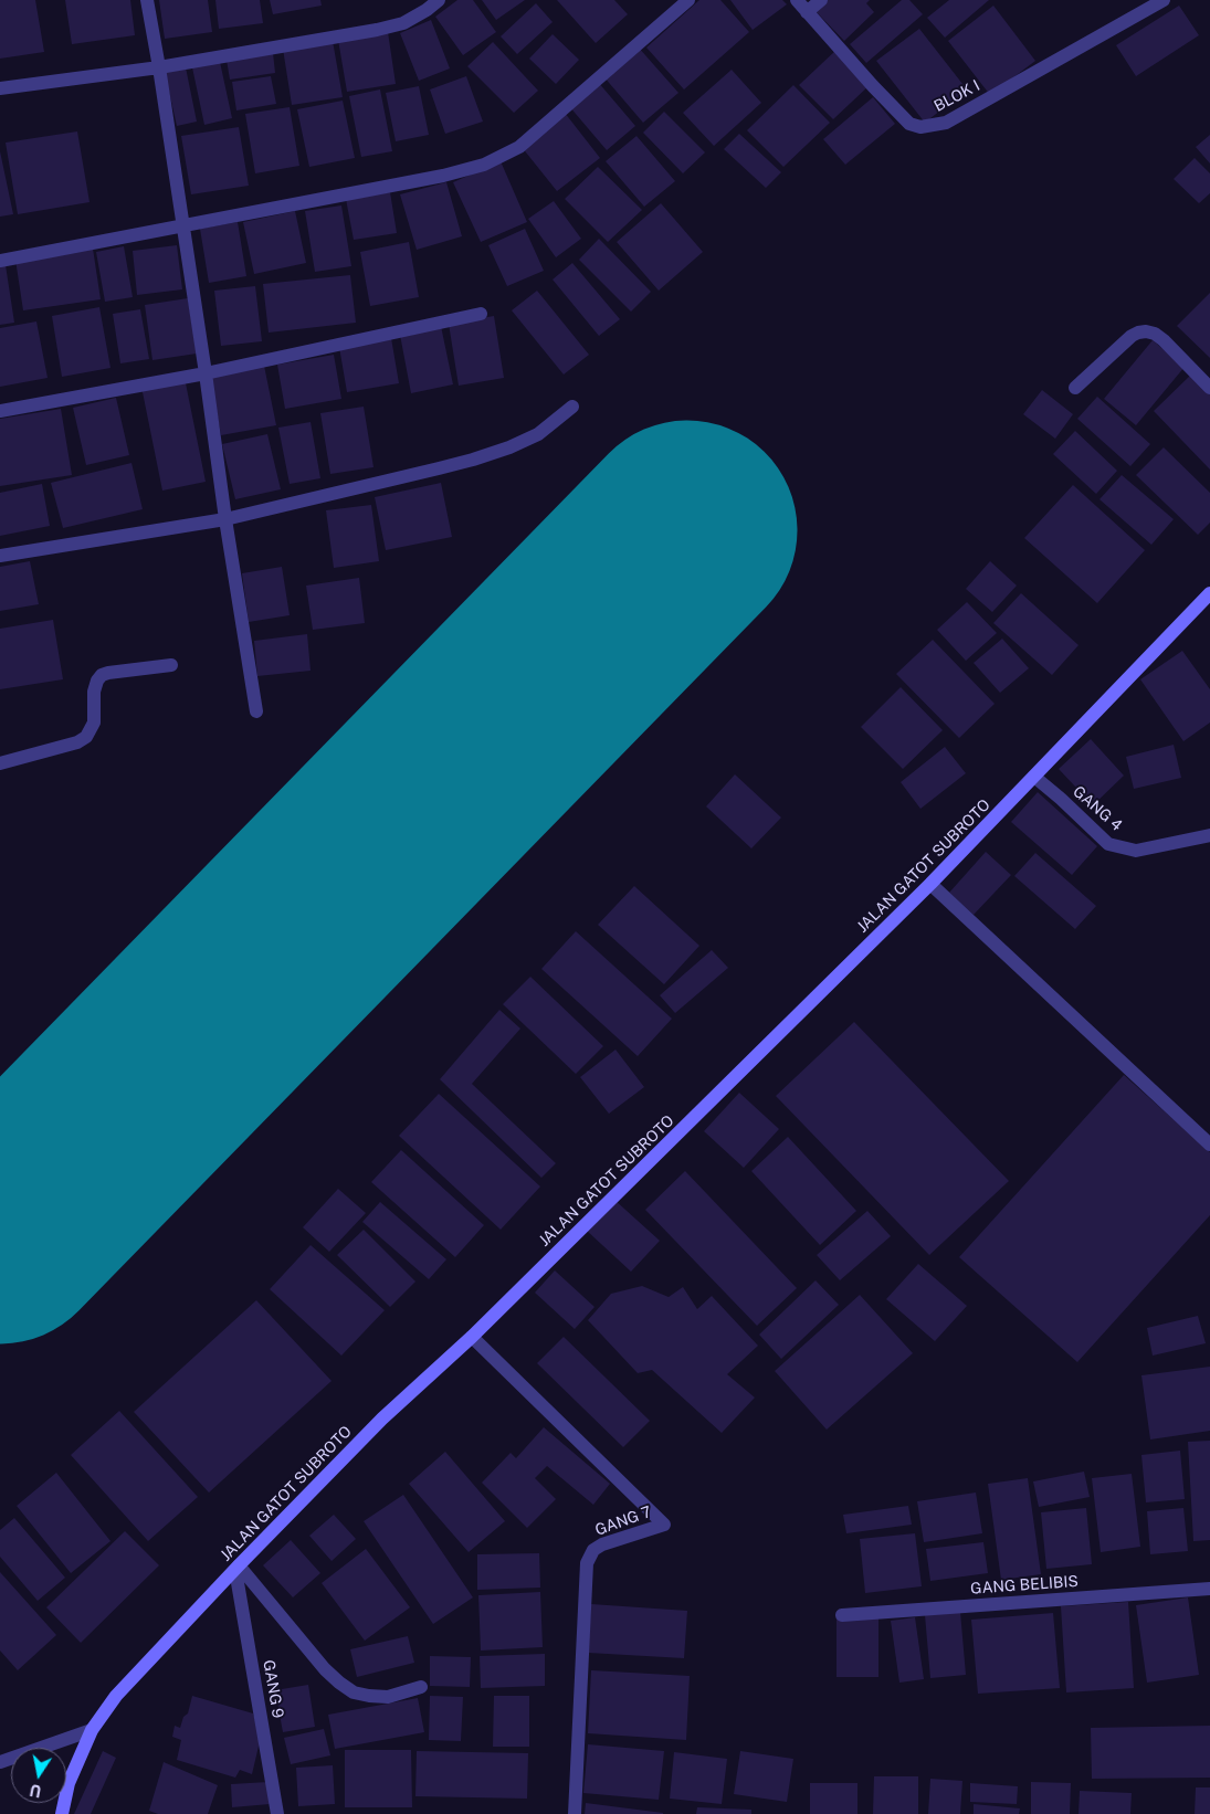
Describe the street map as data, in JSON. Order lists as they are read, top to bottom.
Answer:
{
  "streets": {
    "street": [
      "BLOK I",
      "GANG 4",
      "JALAN GATOT SUBROTO",
      "GANG 7",
      "GANG BELIBIS",
      "GANG 9"
    ]
  },
  "crossings": [
    ["GANG 4", "JALAN GATOT SUBROTO"],
    ["JALAN GATOT SUBROTO", "GANG 7"],
    ["JALAN GATOT SUBROTO", "GANG 9"]
  ],
  "north": "bottom"
}
